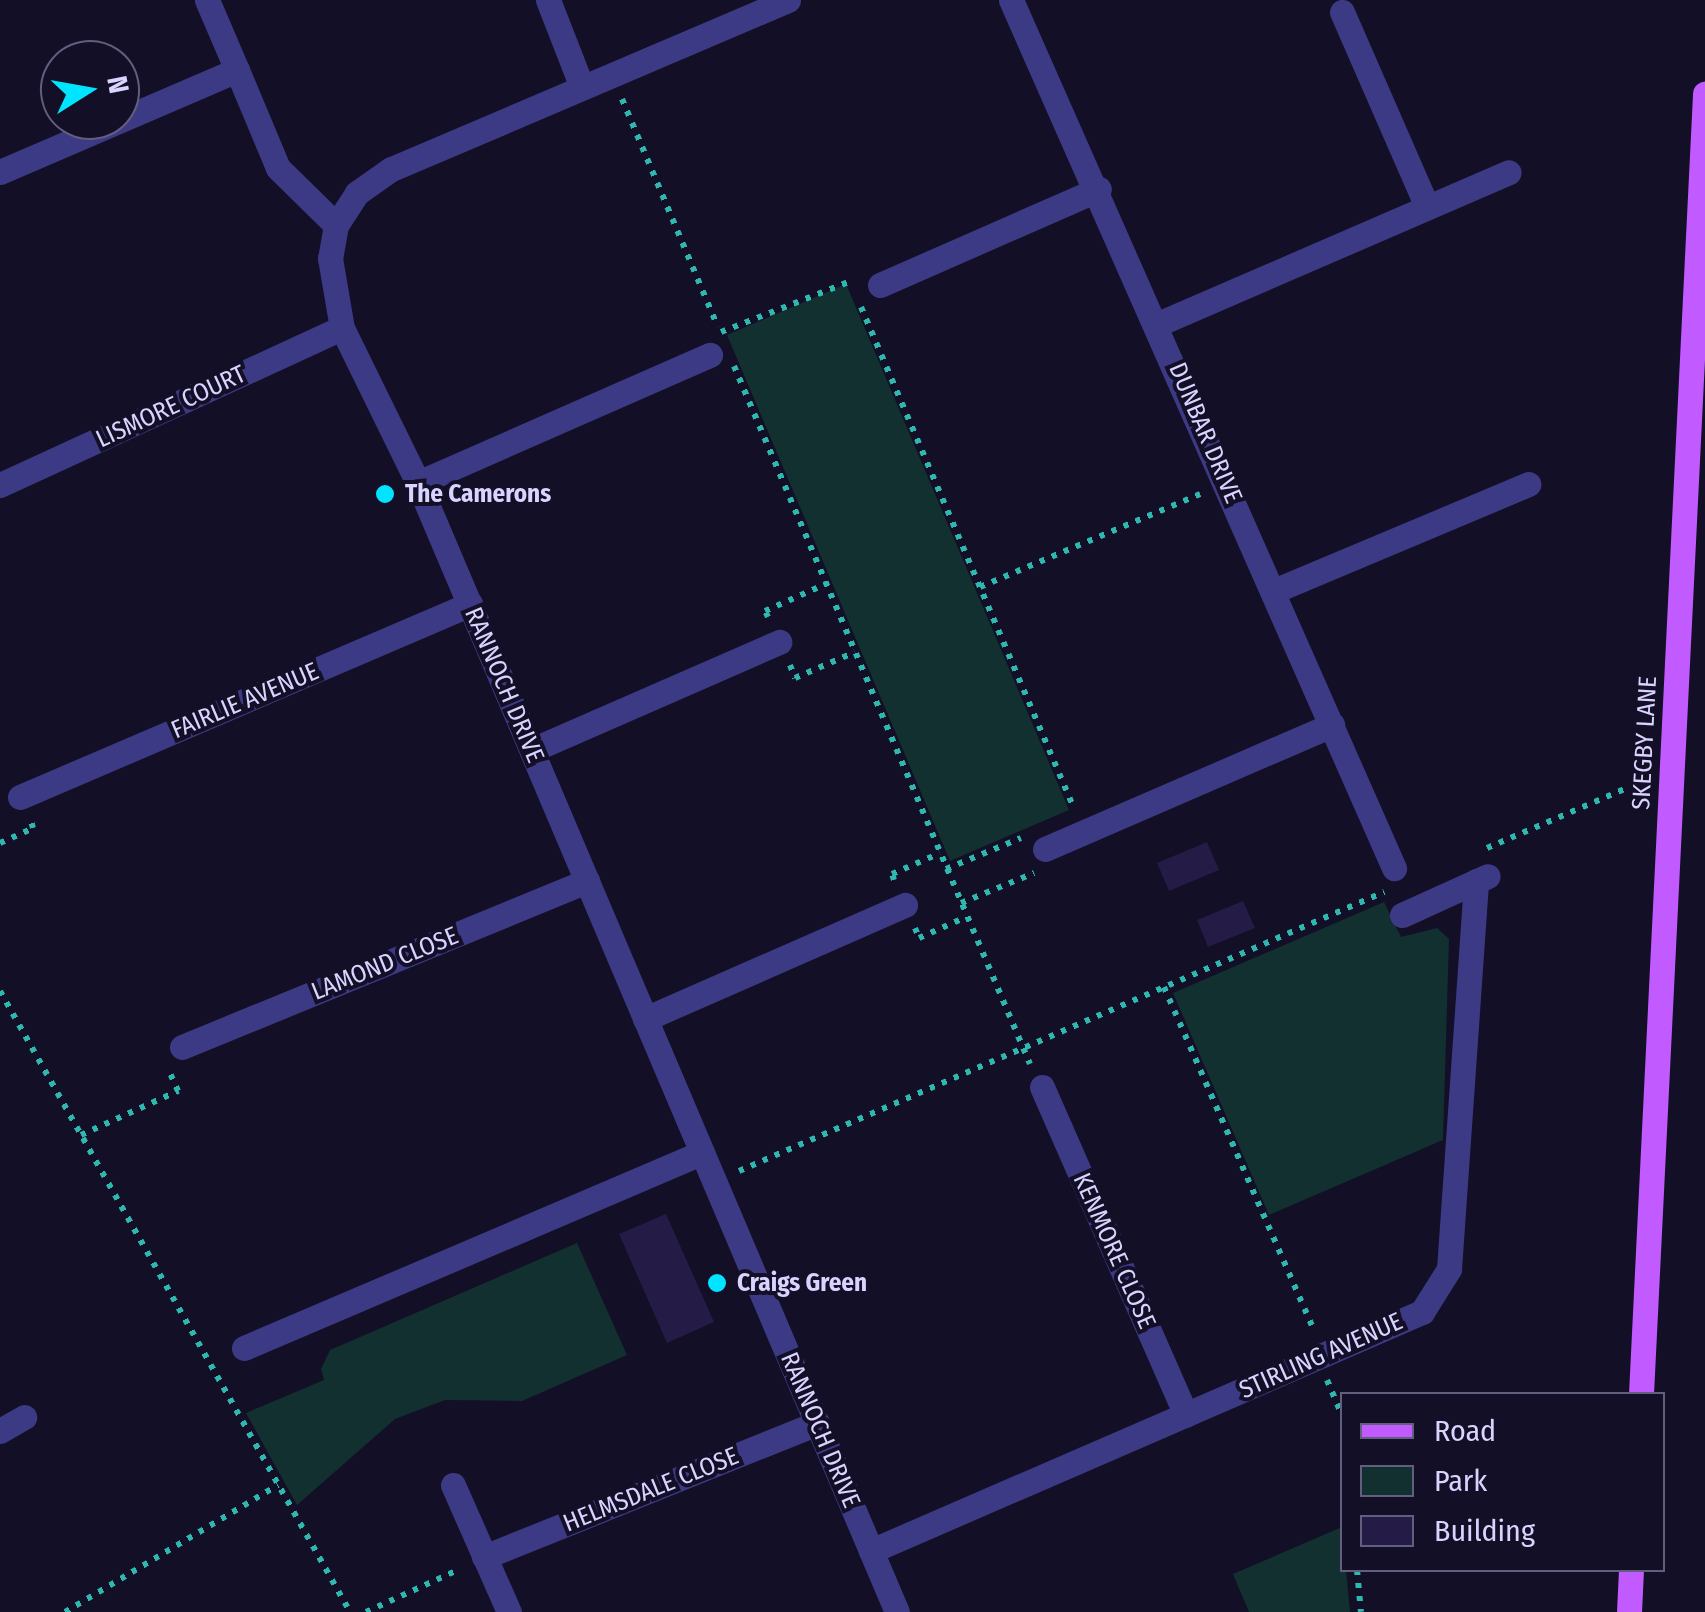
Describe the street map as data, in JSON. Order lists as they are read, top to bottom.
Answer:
{
  "streets": {
    "main road": ["SKEGBY LANE"],
    "street": [
      "LISMORE COURT",
      "DUNBAR DRIVE",
      "RANNOCH DRIVE",
      "FAIRLIE AVENUE",
      "LAMOND CLOSE",
      "KENMORE CLOSE",
      "STIRLING AVENUE",
      "HELMSDALE CLOSE"
    ]
  },
  "crossings": [
    ["LISMORE COURT", "RANNOCH DRIVE"],
    ["RANNOCH DRIVE", "FAIRLIE AVENUE"],
    ["RANNOCH DRIVE", "LAMOND CLOSE"],
    ["RANNOCH DRIVE", "STIRLING AVENUE"],
    ["RANNOCH DRIVE", "HELMSDALE CLOSE"],
    ["KENMORE CLOSE", "STIRLING AVENUE"]
  ],
  "places": ["The Camerons", "Craigs Green"],
  "legend": ["Road", "Park", "Building"],
  "north": "right"
}
